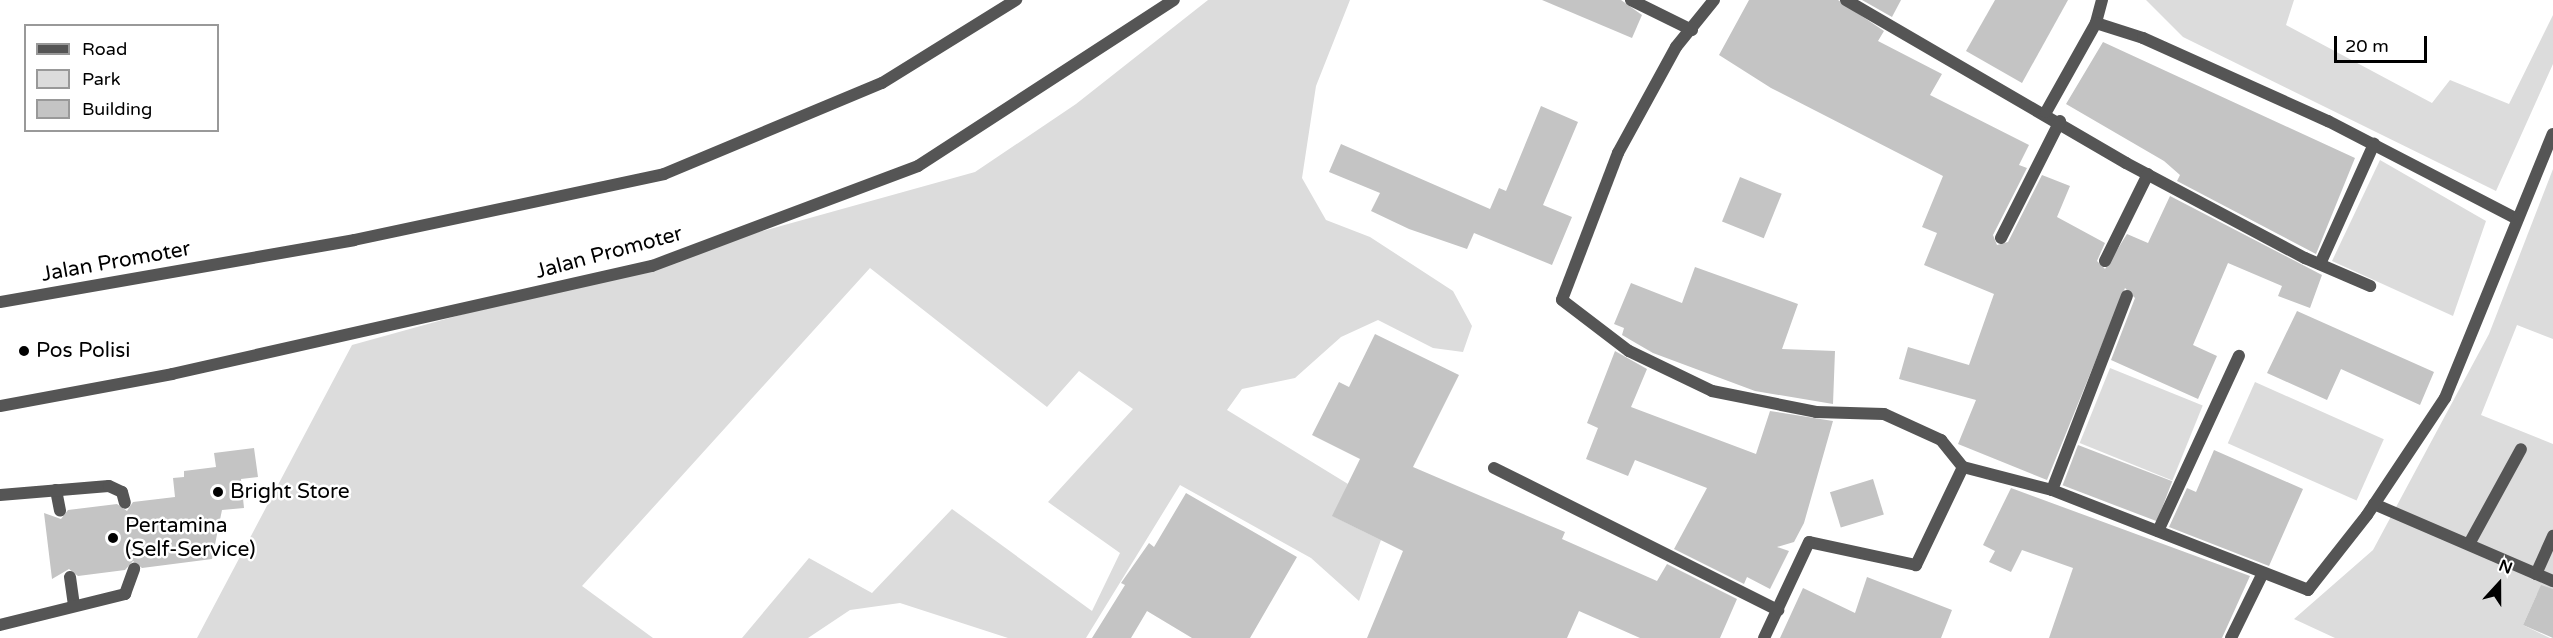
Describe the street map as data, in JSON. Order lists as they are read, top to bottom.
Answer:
{
  "streets": {
    "street": ["Jalan Promoter"]
  },
  "places": ["Pos Polisi", "Bright Store", "Pertamina (Self-Service)"],
  "legend": ["Road", "Park", "Building"],
  "scale_bar": "20 m",
  "north": "top"
}
